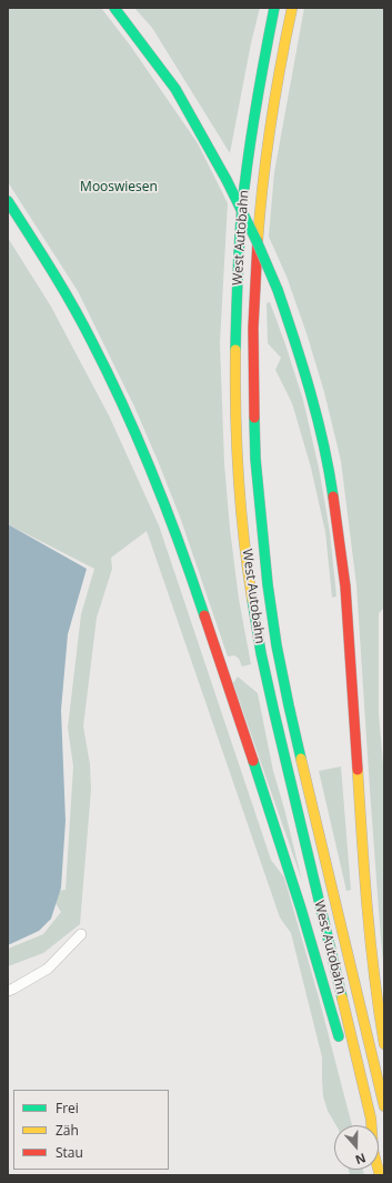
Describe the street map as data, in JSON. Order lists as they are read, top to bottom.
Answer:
{
  "streets": {
    "highway": ["West Autobahn"]
  },
  "parks": ["Mooswiesen"],
  "legend": ["Frei", "Zäh", "Stau"],
  "north": "bottom"
}
